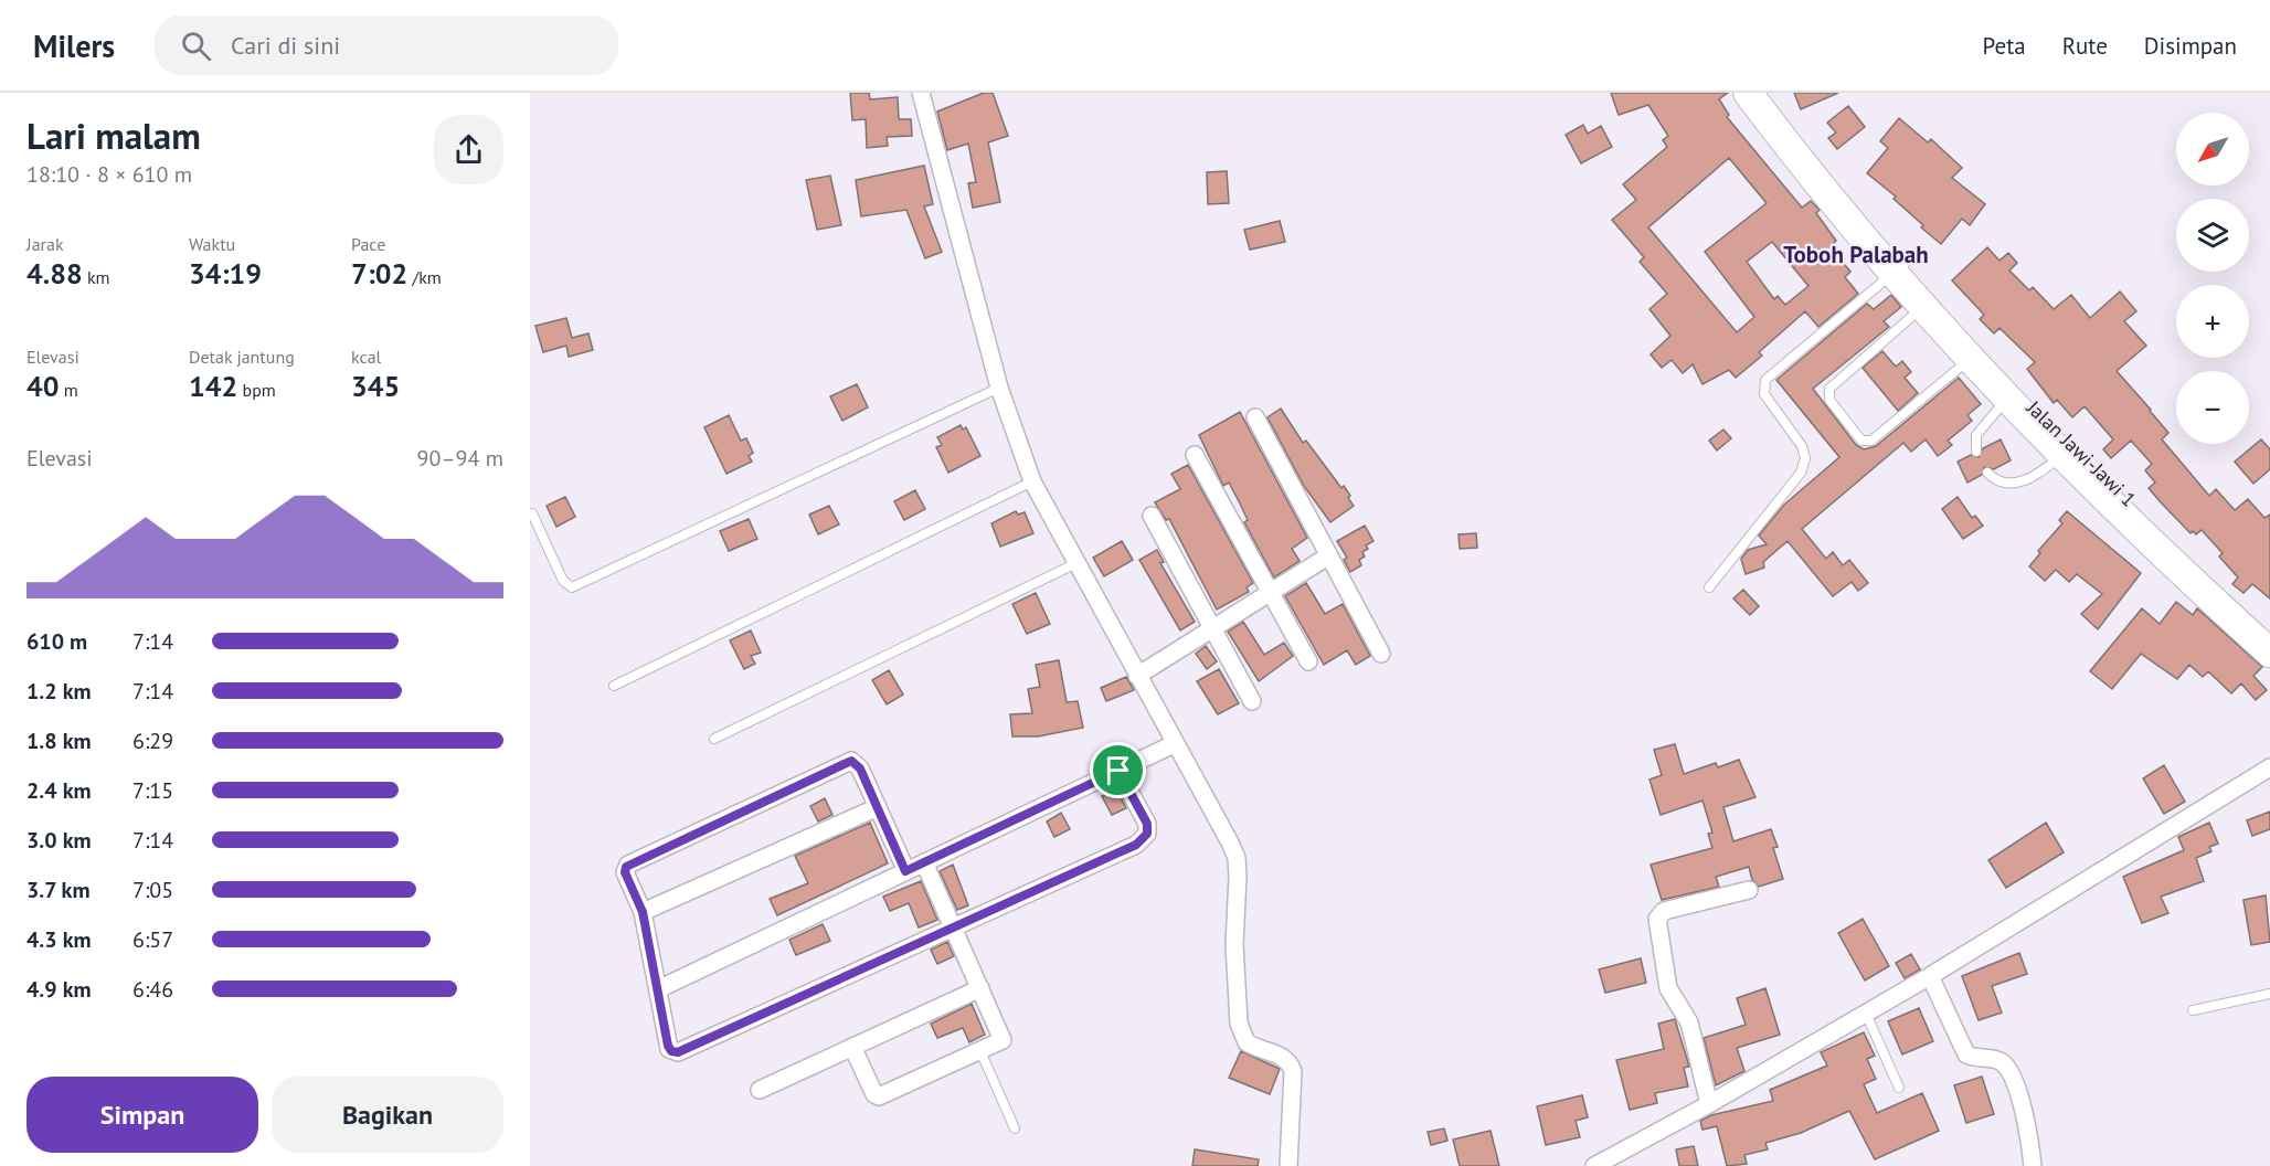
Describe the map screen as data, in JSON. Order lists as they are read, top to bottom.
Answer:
{
  "streets": {
    "highway": ["Jalan Jawi-Jawi 1"]
  },
  "districts": ["Toboh Palabah"],
  "north": "bottom left",
  "page": {
    "header": "Milers",
    "search": "Cari di sini",
    "nav": ["Peta", "Rute", "Disimpan"],
    "heading": ["Lari malam", "18:10 · 8 × 610 m"],
    "map_buttons": ["+", "−"],
    "stats": [
      ["Jarak", "4.88 km"],
      ["Waktu", "34:19"],
      ["Pace", "7:02 /km"],
      ["Elevasi", "40 m"],
      ["Detak jantung", "142 bpm"],
      ["kcal", "345"]
    ],
    "chart": ["Elevasi", "90–94 m"],
    "list": [
      {
        "name": "610 m",
        "note": "7:14"
      },
      {
        "name": "1.2 km",
        "note": "7:14"
      },
      {
        "name": "1.8 km",
        "note": "6:29"
      },
      {
        "name": "2.4 km",
        "note": "7:15"
      },
      {
        "name": "3.0 km",
        "note": "7:14"
      },
      {
        "name": "3.7 km",
        "note": "7:05"
      },
      {
        "name": "4.3 km",
        "note": "6:57"
      },
      {
        "name": "4.9 km",
        "note": "6:46"
      }
    ],
    "buttons": ["Simpan", "Bagikan"]
  }
}
